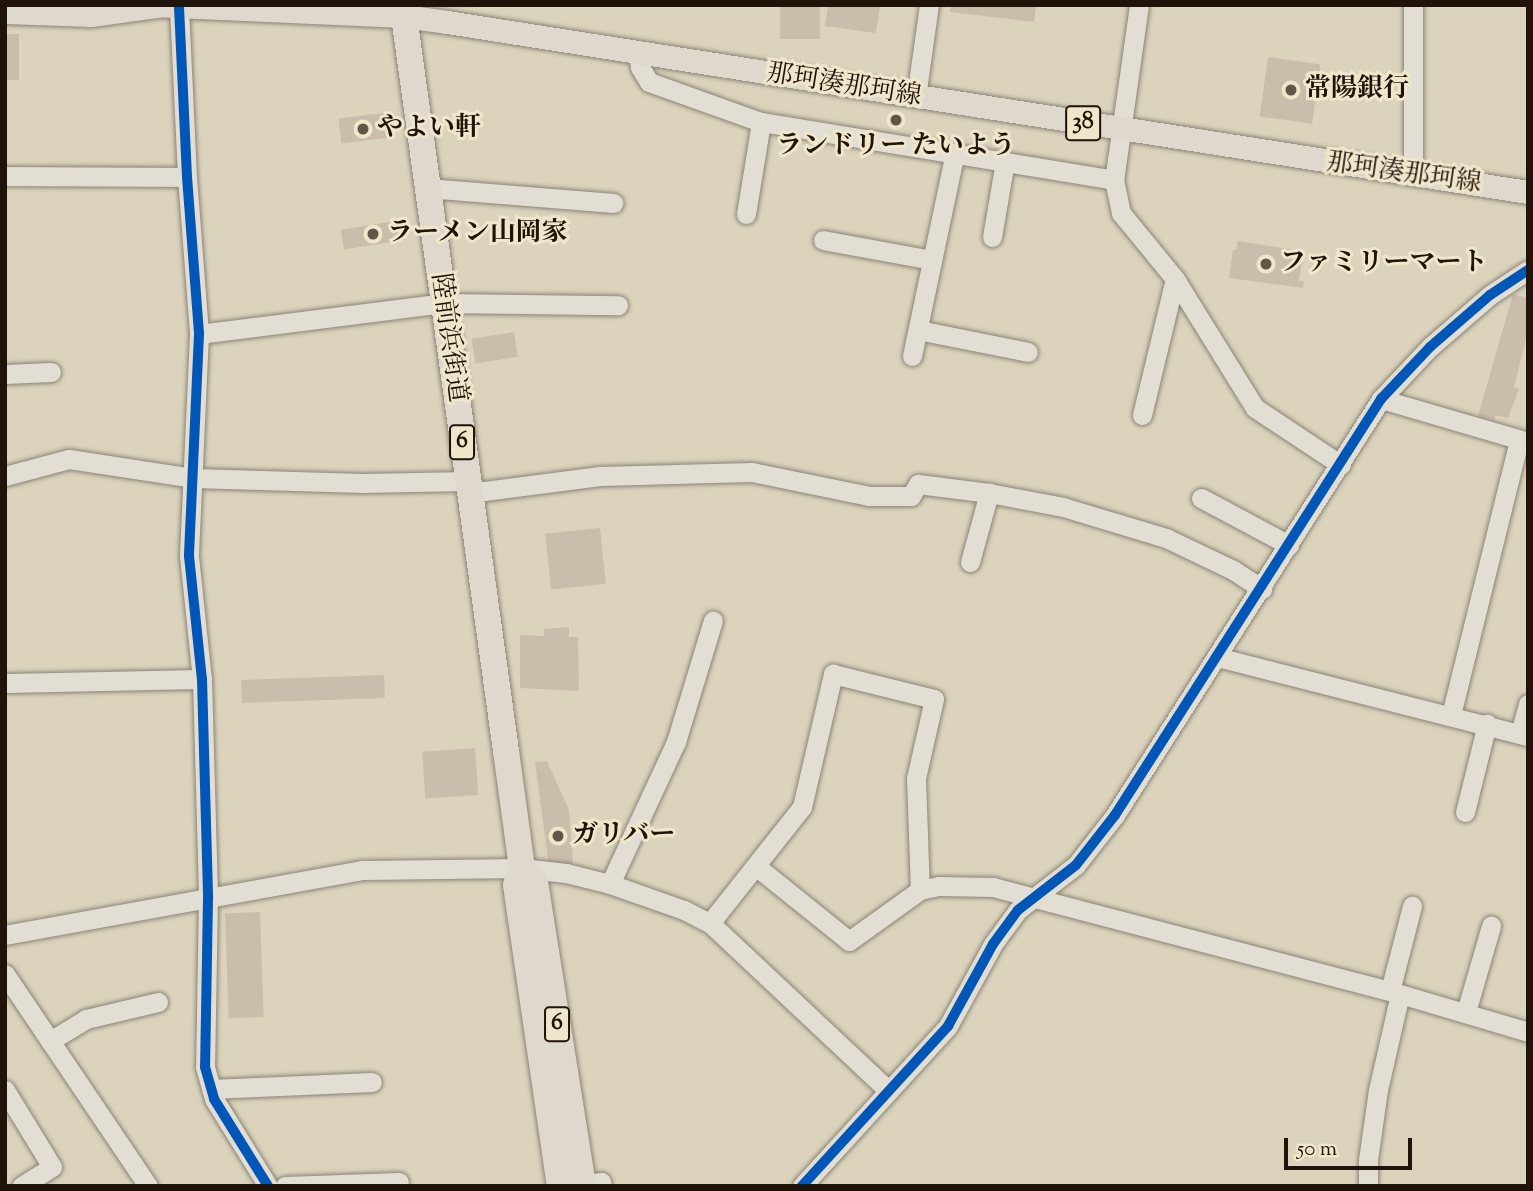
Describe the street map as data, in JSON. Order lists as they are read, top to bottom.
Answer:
{
  "streets": {
    "highway": ["陸前浜街道", "6"],
    "main road": ["那珂湊那珂線", "38"]
  },
  "crossings": [
    ["那珂湊那珂線", "陸前浜街道"]
  ],
  "places": [
    "常陽銀行",
    "ランドリー たいよう",
    "やよい軒",
    "ラーメン山岡家",
    "ファミリーマート",
    "ガリバー"
  ],
  "scale_bar": "50 m"
}
